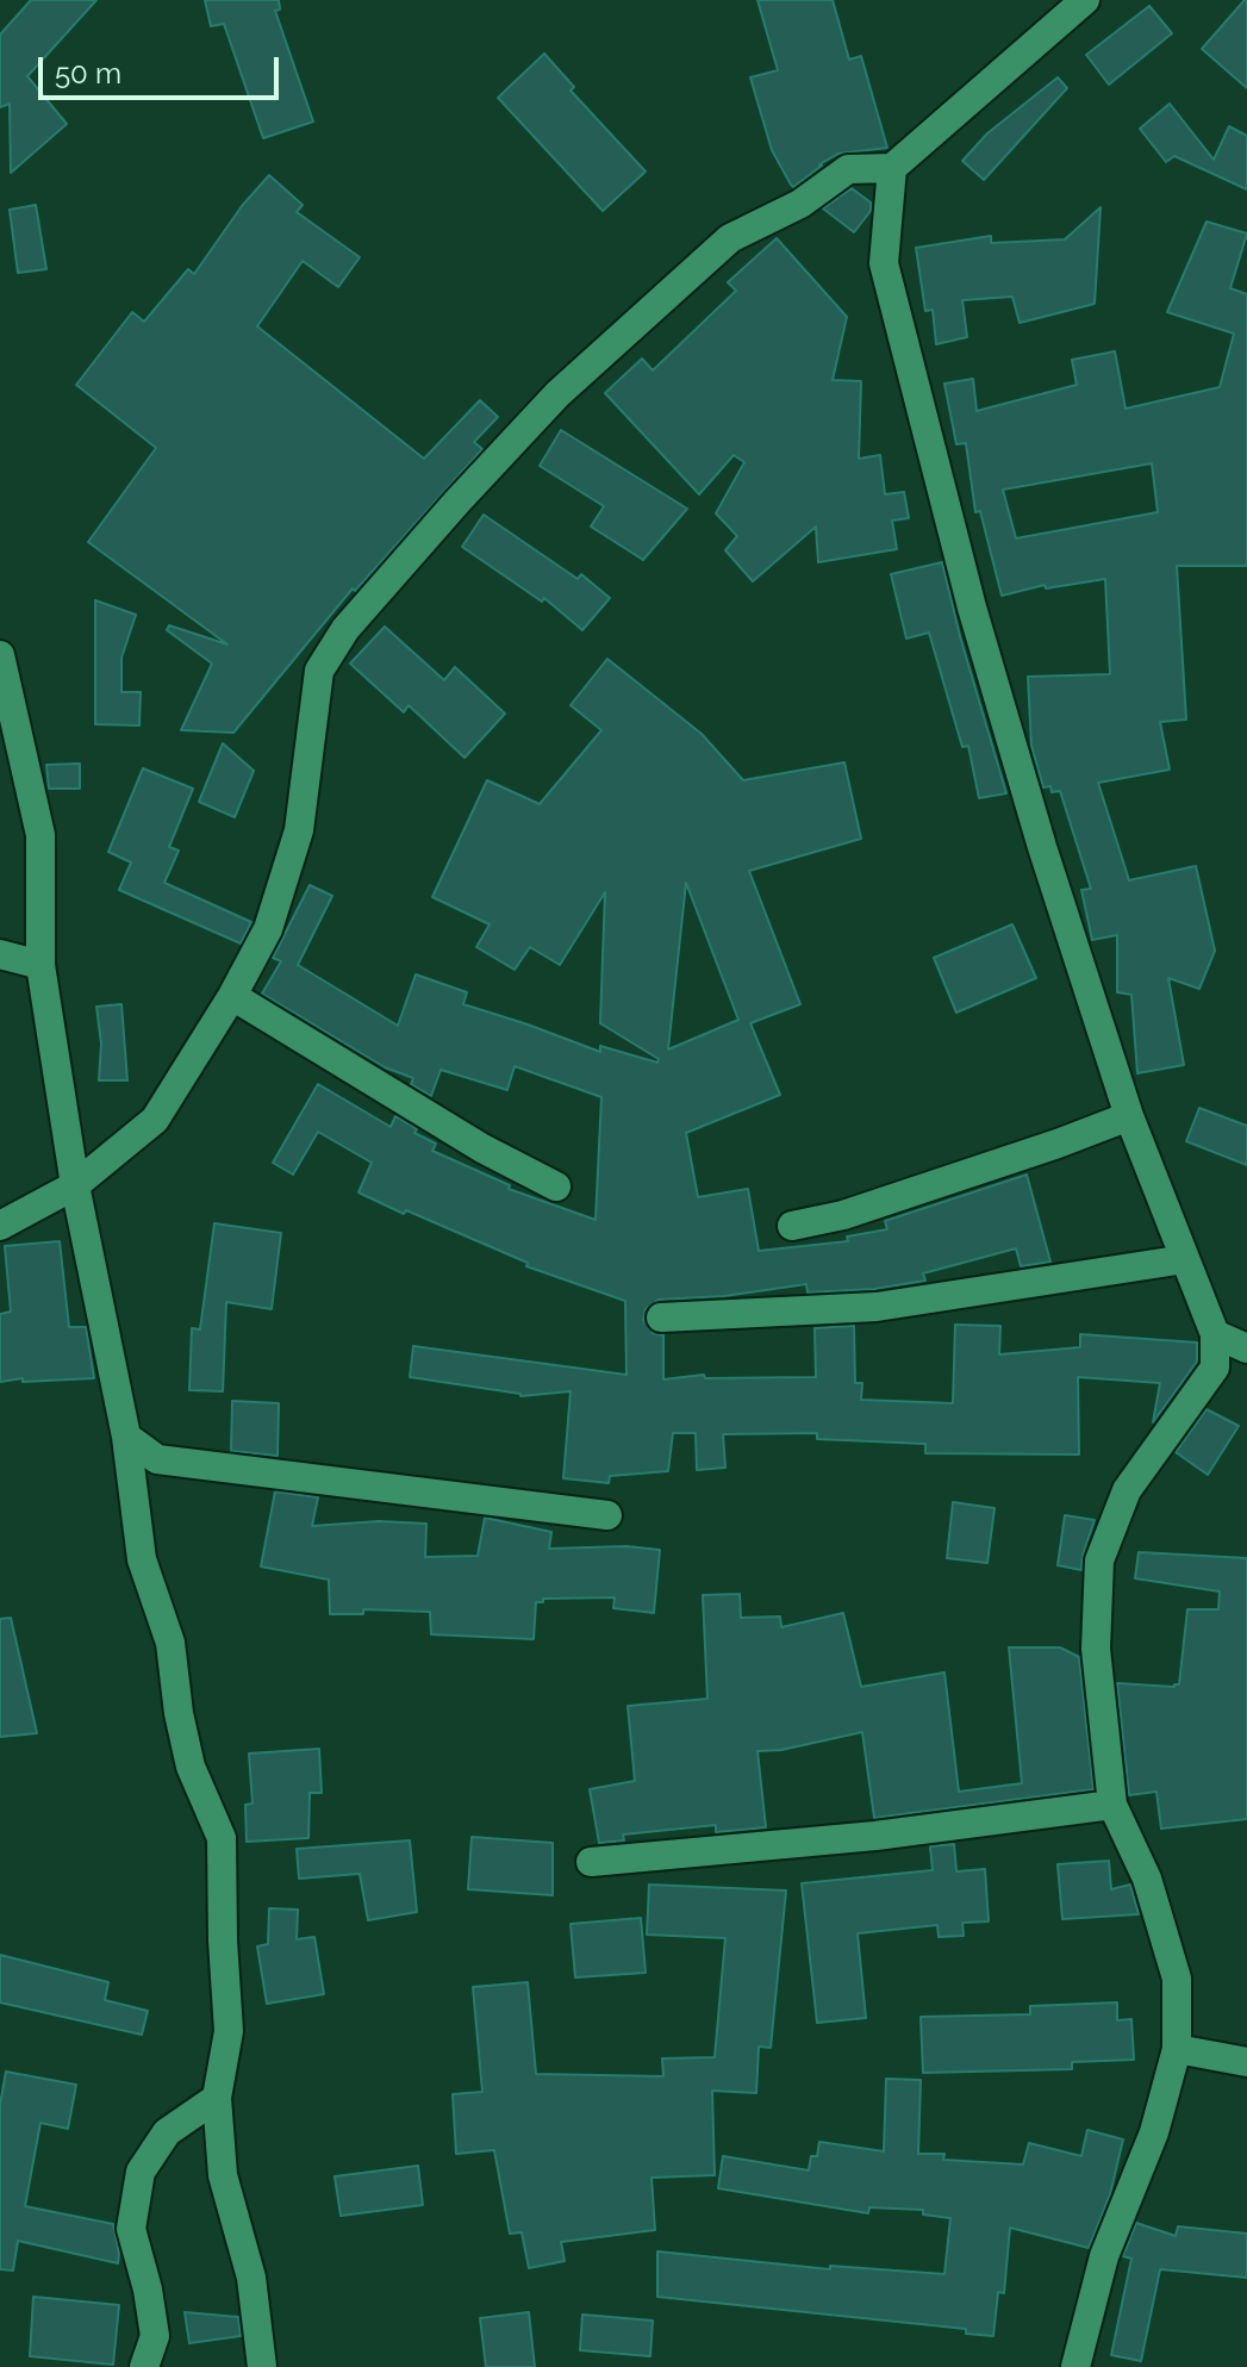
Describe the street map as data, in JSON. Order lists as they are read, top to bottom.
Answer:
{
  "scale_bar": "50 m"
}
